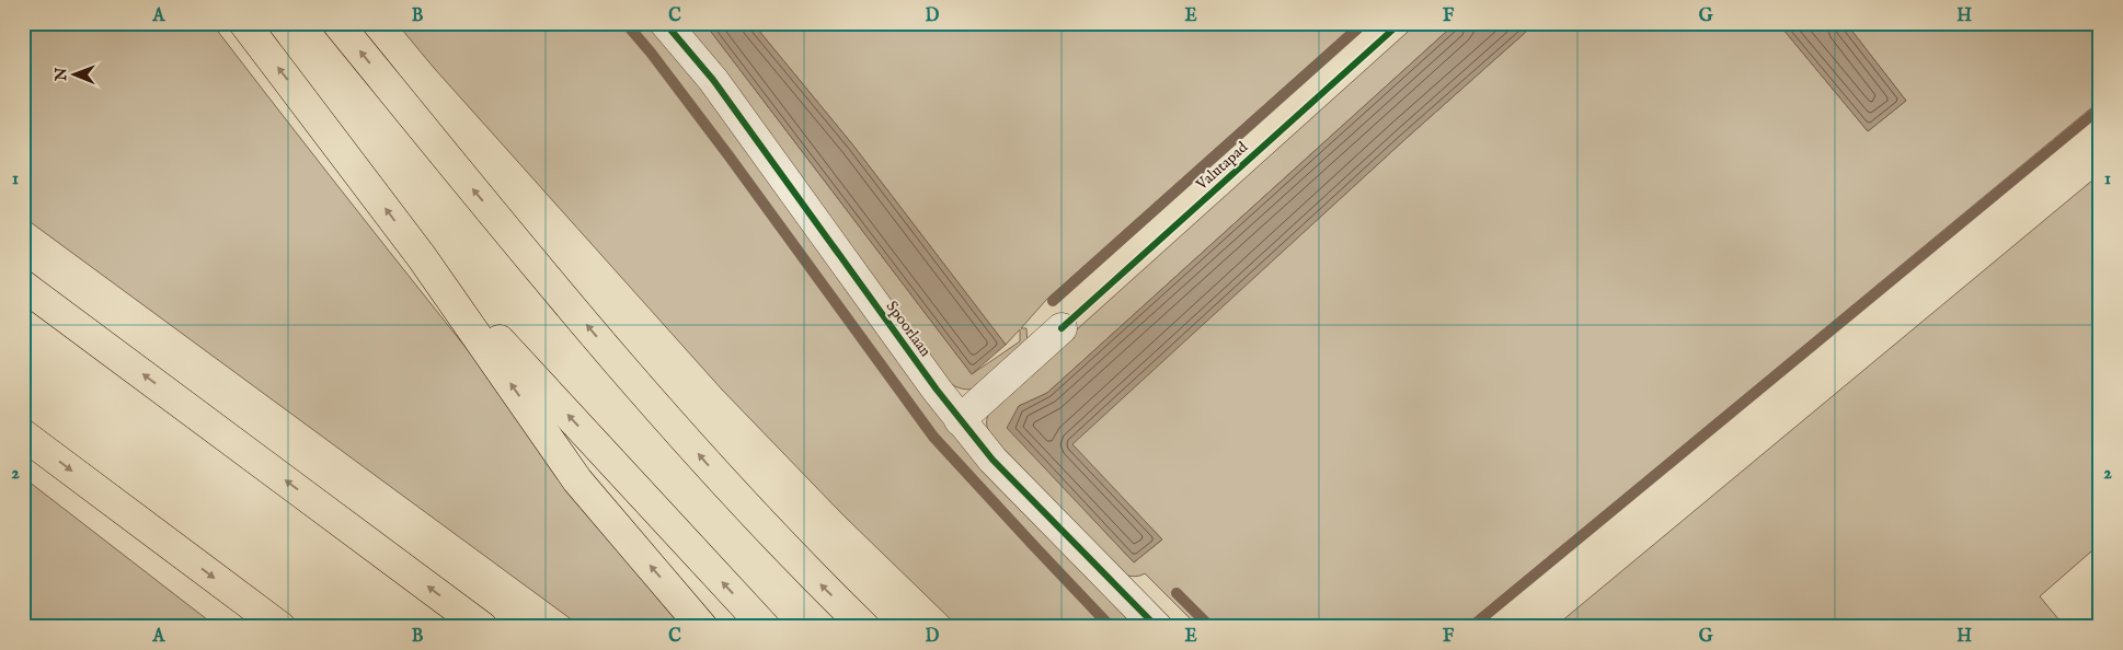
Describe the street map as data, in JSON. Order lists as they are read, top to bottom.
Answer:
{
  "streets": {
    "street": ["Spoorlaan"],
    "cycle path": ["Valutapad"]
  },
  "north": "left",
  "grid": {
    "columns": [
      "A",
      "B",
      "C",
      "D",
      "E",
      "F",
      "G",
      "H"
    ],
    "rows": ["1", "2"]
  }
}
